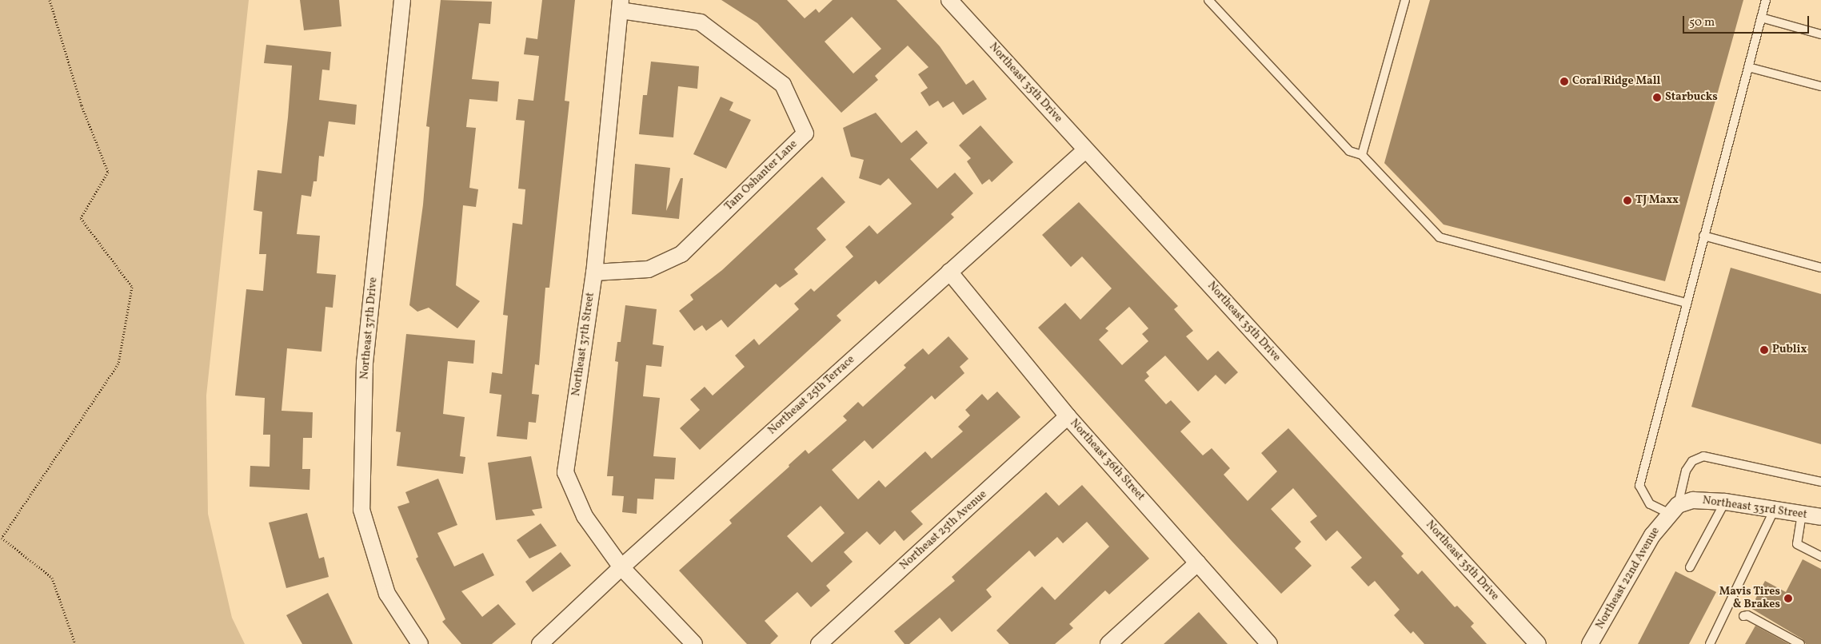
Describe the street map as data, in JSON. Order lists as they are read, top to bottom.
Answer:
{
  "streets": {
    "street": [
      "Northeast 35th Drive",
      "Tam Oshanter Lane",
      "Northeast 37th Drive",
      "Northeast 37th Street",
      "Northeast 25th Terrace",
      "Northeast 36th Street",
      "Northeast 33rd Street",
      "Northeast 25th Avenue",
      "Northeast 22nd Avenue"
    ]
  },
  "crossings": [
    ["Northeast 35th Drive", "Northeast 25th Terrace"],
    ["Tam Oshanter Lane", "Northeast 37th Street"],
    ["Northeast 37th Street", "Northeast 25th Terrace"],
    ["Northeast 25th Terrace", "Northeast 36th Street"],
    ["Northeast 36th Street", "Northeast 25th Avenue"],
    ["Northeast 33rd Street", "Northeast 22nd Avenue"]
  ],
  "places": [
    "Coral Ridge Mall",
    "Starbucks",
    "TJ Maxx",
    "Publix",
    "Mavis Tires & Brakes"
  ],
  "scale_bar": "50 m"
}
